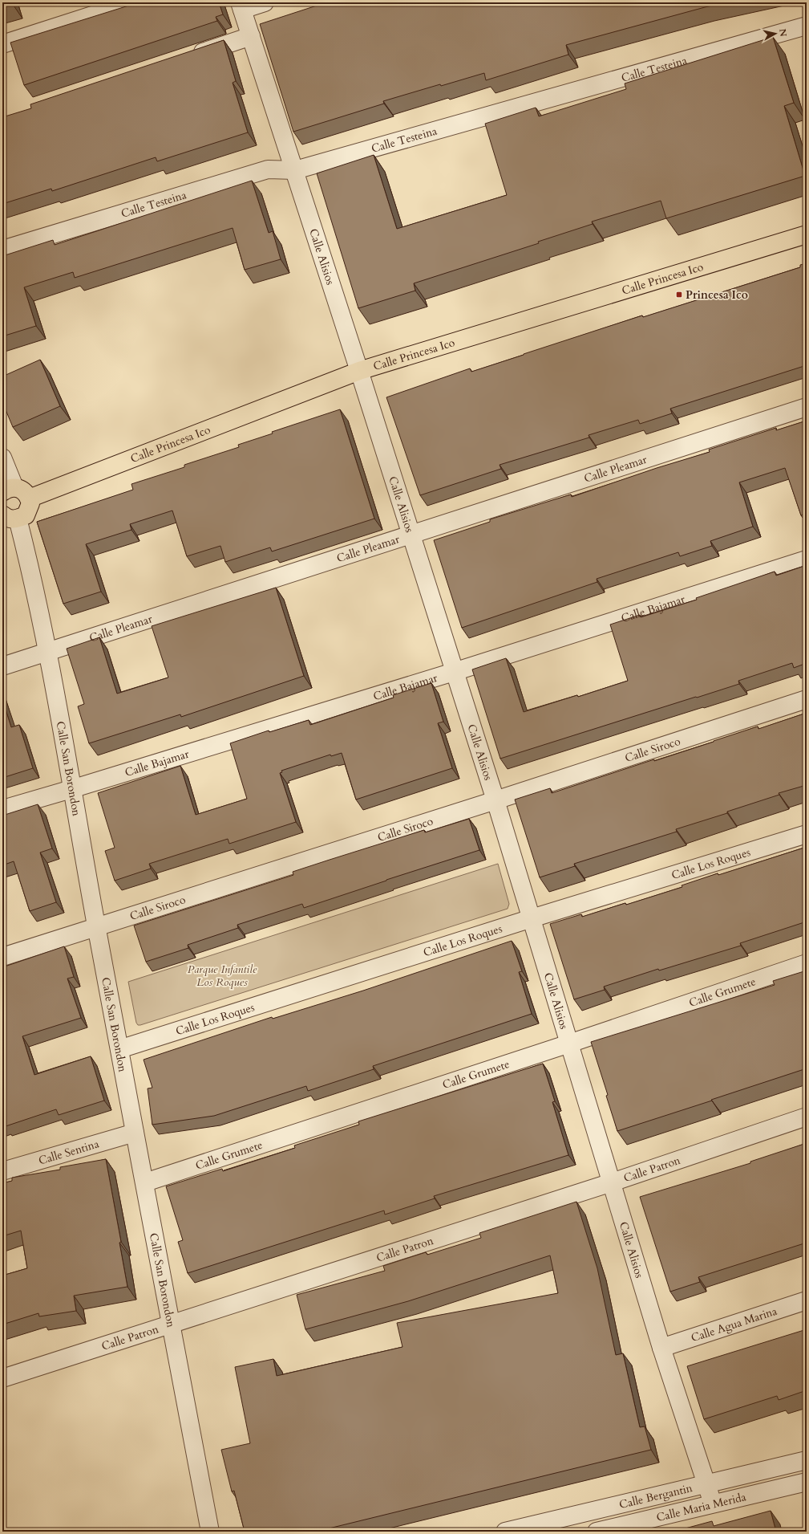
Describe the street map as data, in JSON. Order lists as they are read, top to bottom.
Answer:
{
  "streets": {
    "main road": ["Calle Princesa Ico"],
    "street": [
      "Calle Testeina",
      "Calle Alisios",
      "Calle Pleamar",
      "Calle Bajamar",
      "Calle Siroco",
      "Calle San Borondon",
      "Calle Los Roques",
      "Calle Grumete",
      "Calle Sentina",
      "Calle Patron",
      "Calle Agua Marina",
      "Calle Bergantin",
      "Calle Maria Merida"
    ]
  },
  "crossings": [
    ["Calle Testeina", "Calle Alisios"],
    ["Calle Alisios", "Calle Princesa Ico"],
    ["Calle Alisios", "Calle Pleamar"],
    ["Calle Alisios", "Calle Bajamar"],
    ["Calle Alisios", "Calle Siroco"],
    ["Calle Alisios", "Calle Los Roques"],
    ["Calle Alisios", "Calle Grumete"],
    ["Calle Alisios", "Calle Patron"],
    ["Calle Alisios", "Calle Agua Marina"],
    ["Calle Alisios", "Calle Bergantin"],
    ["Calle Alisios", "Calle Maria Merida"],
    ["Calle Pleamar", "Calle San Borondon"],
    ["Calle Bajamar", "Calle San Borondon"],
    ["Calle Siroco", "Calle San Borondon"],
    ["Calle San Borondon", "Calle Los Roques"],
    ["Calle San Borondon", "Calle Grumete"],
    ["Calle San Borondon", "Calle Sentina"],
    ["Calle San Borondon", "Calle Patron"]
  ],
  "parks": ["Parque Infantile Los Roques"],
  "places": {
    "transit": ["Princesa Ico"]
  },
  "north": "right"
}
